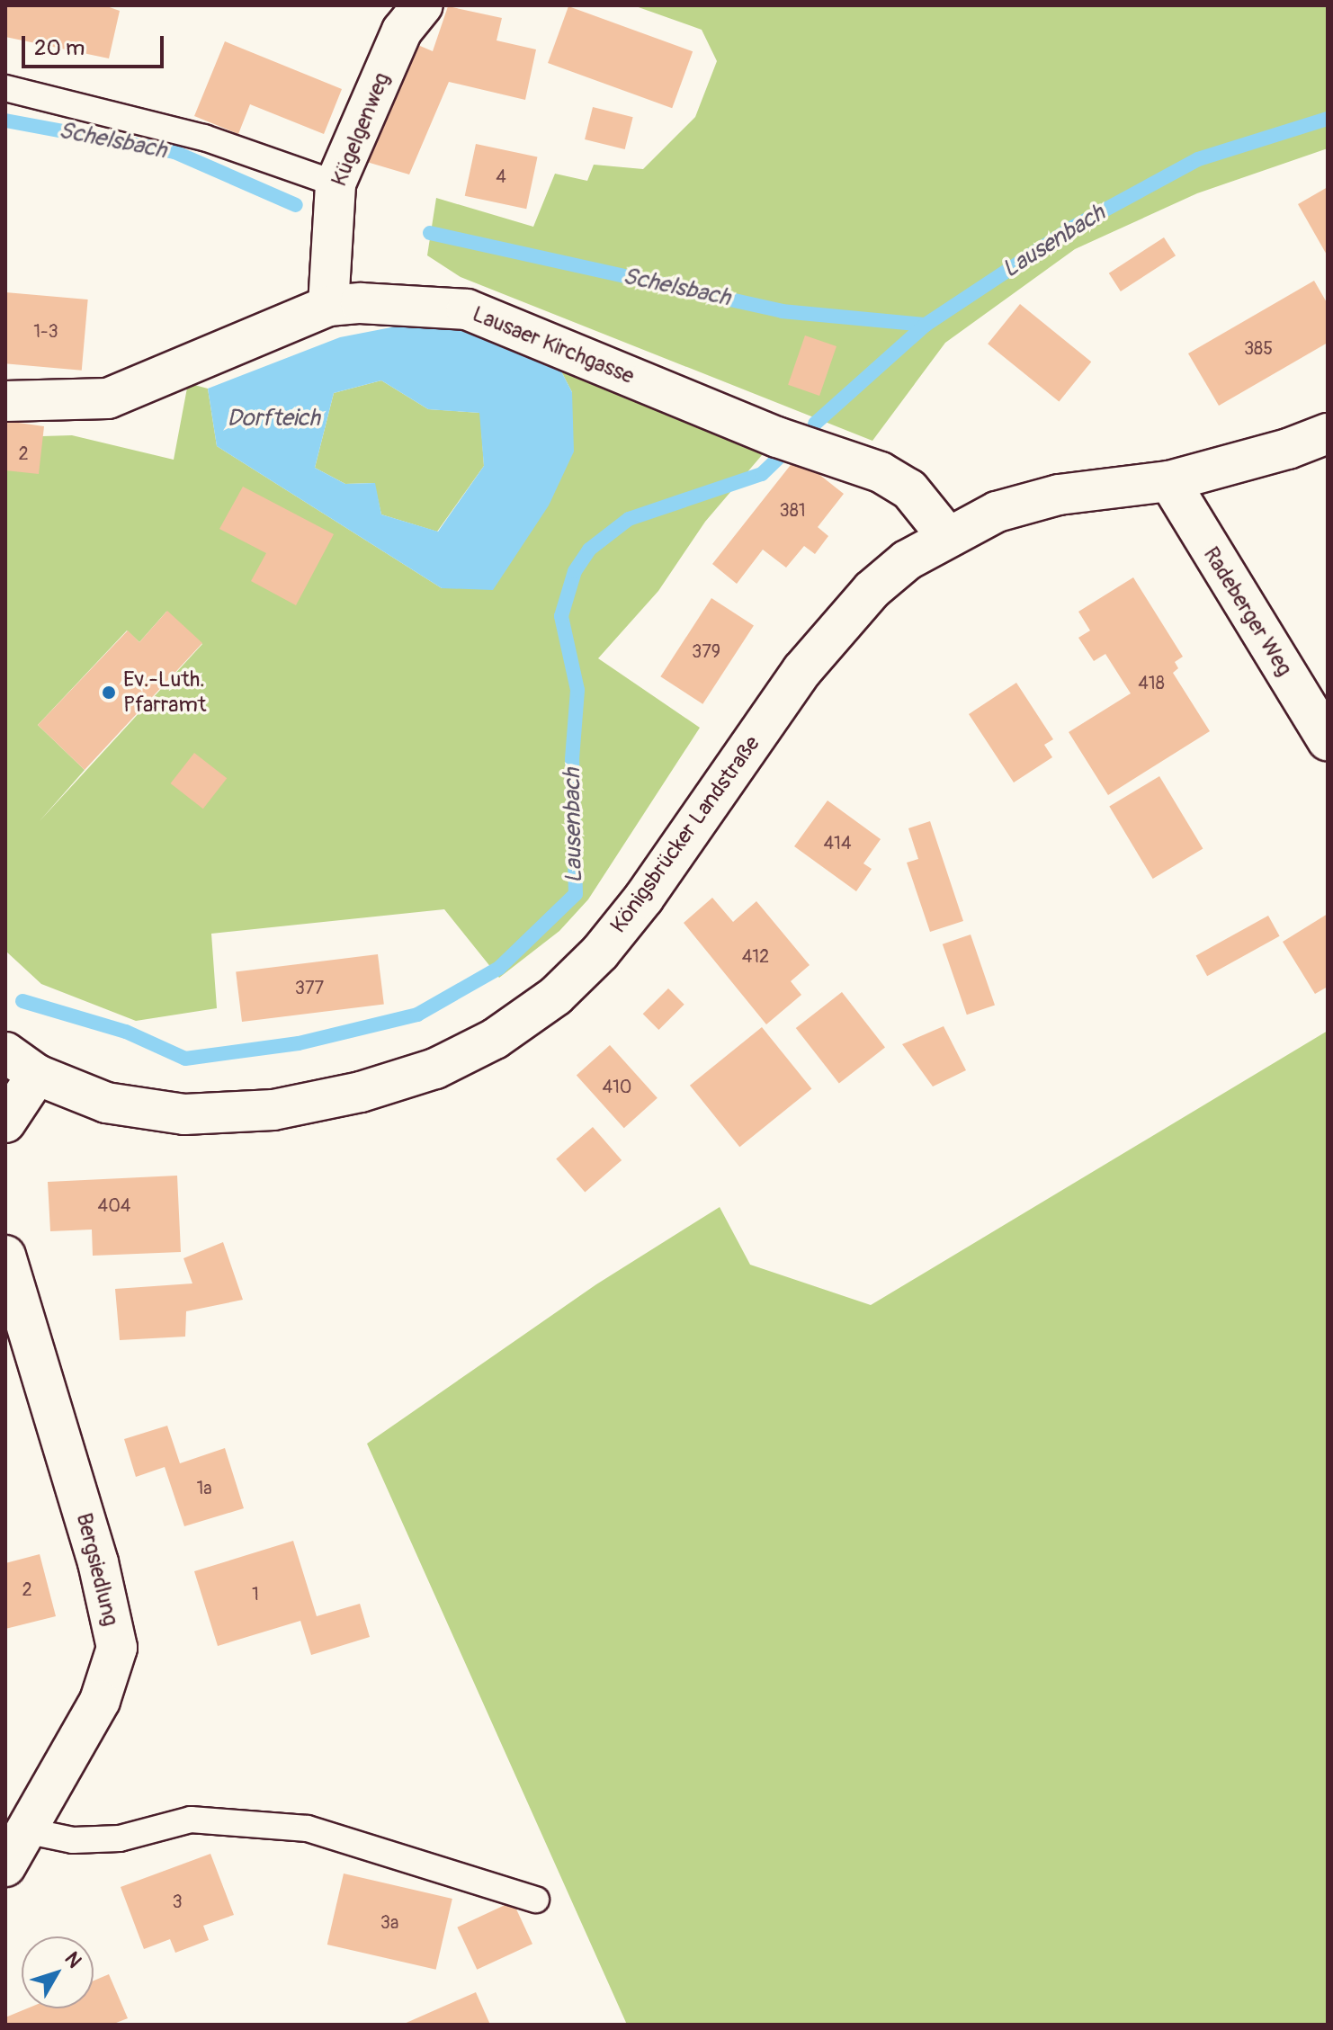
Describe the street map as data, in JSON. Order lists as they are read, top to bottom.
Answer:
{
  "streets": {
    "street": [
      "Kügelgenweg",
      "Lausaer Kirchgasse",
      "Radeberger Weg",
      "Königsbrücker Landstraße",
      "Bergsiedlung"
    ]
  },
  "crossings": [
    ["Kügelgenweg", "Lausaer Kirchgasse"],
    ["Lausaer Kirchgasse", "Königsbrücker Landstraße"],
    ["Radeberger Weg", "Königsbrücker Landstraße"]
  ],
  "water": ["Schelsbach", "Lausenbach", "Dorfteich"],
  "places": ["Ev.-Luth. Pfarramt"],
  "house_numbers": [
    "4",
    "1-3",
    "385",
    "2",
    "381",
    "379",
    "418",
    "414",
    "412",
    "377",
    "410",
    "404",
    "1a",
    "2",
    "1",
    "3",
    "3a"
  ],
  "scale_bar": "20 m",
  "north": "top right"
}
